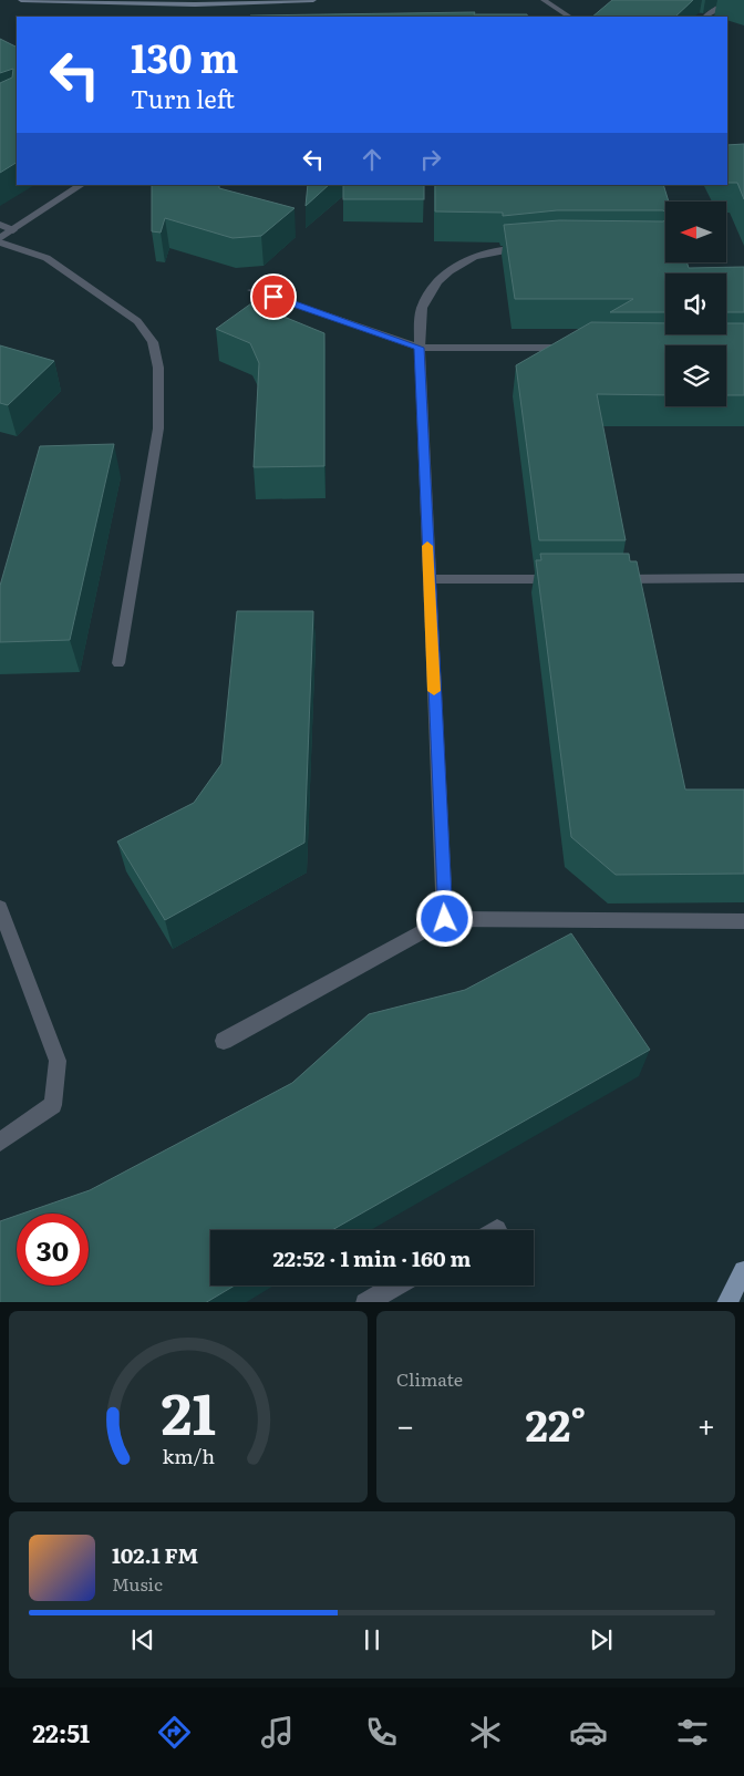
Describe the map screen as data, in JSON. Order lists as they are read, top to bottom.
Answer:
{
  "north": "left",
  "page": {
    "turn": ["130 m", "Turn left"],
    "limit": "30",
    "trip": "22:52 · 1 min · 160 m",
    "tile": "Climate",
    "heat": ["−", "22°", "+"],
    "song": ["102.1 FM", "Music"],
    "tabs": "22:51",
    "gauge": ["21", "km/h"]
  }
}
